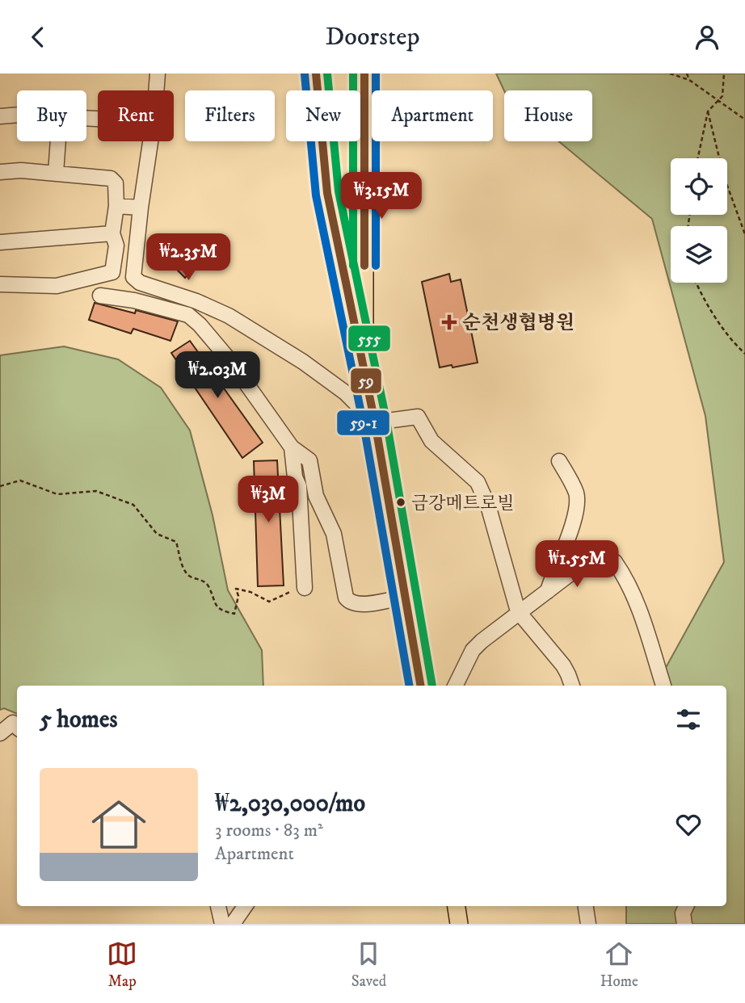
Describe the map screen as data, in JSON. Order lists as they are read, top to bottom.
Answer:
{
  "places": {
    "health": ["순천생협병원"],
    "other": ["금강메트로빌"]
  },
  "lines": ["transit line 59", "transit line 59-1", "transit line 555"],
  "page": {
    "header": "Doorstep",
    "chip": [
      "Buy",
      "Rent",
      "Filters",
      "New",
      "Apartment",
      "House"
    ],
    "price": [
      "₩3.15M",
      "₩2.35M",
      "₩2.03M",
      "₩3M",
      "₩1.55M"
    ],
    "heading": "5 homes",
    "list": [
      {
        "name": "₩2,030,000/mo",
        "note": "3 rooms · 83 m² · Apartment"
      }
    ],
    "tabs": ["Map", "Saved", "Home"]
  }
}
